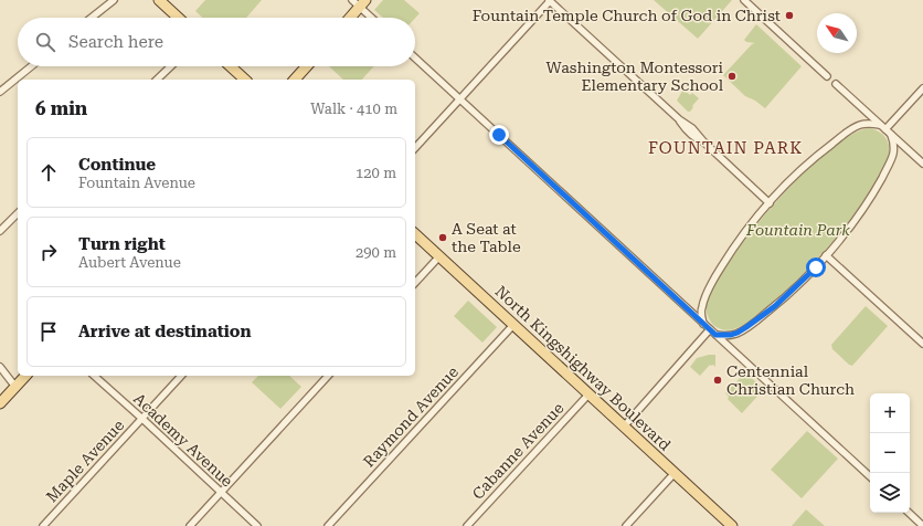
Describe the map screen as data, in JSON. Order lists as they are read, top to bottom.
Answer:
{
  "streets": {
    "main road": ["North Kingshighway Boulevard"],
    "street": [
      "Raymond Avenue",
      "Academy Avenue",
      "Cabanne Avenue",
      "Maple Avenue"
    ]
  },
  "crossings": [
    ["North Kingshighway Boulevard", "Raymond Avenue"],
    ["North Kingshighway Boulevard", "Cabanne Avenue"],
    ["Academy Avenue", "Maple Avenue"]
  ],
  "districts": ["FOUNTAIN PARK"],
  "parks": ["Fountain Park"],
  "places": [
    "Fountain Temple Church of God in Christ",
    "Washington Montessori Elementary School",
    "A Seat at the Table",
    "Centennial Christian Church"
  ],
  "north": "top left",
  "page": {
    "search": "Search here",
    "heading": ["6 min", "Walk · 410 m"],
    "list": [
      ["Continue", "Fountain Avenue", "120 m"],
      ["Turn right", "Aubert Avenue", "290 m"],
      "Arrive at destination"
    ],
    "map_buttons": ["+", "−"]
  }
}
